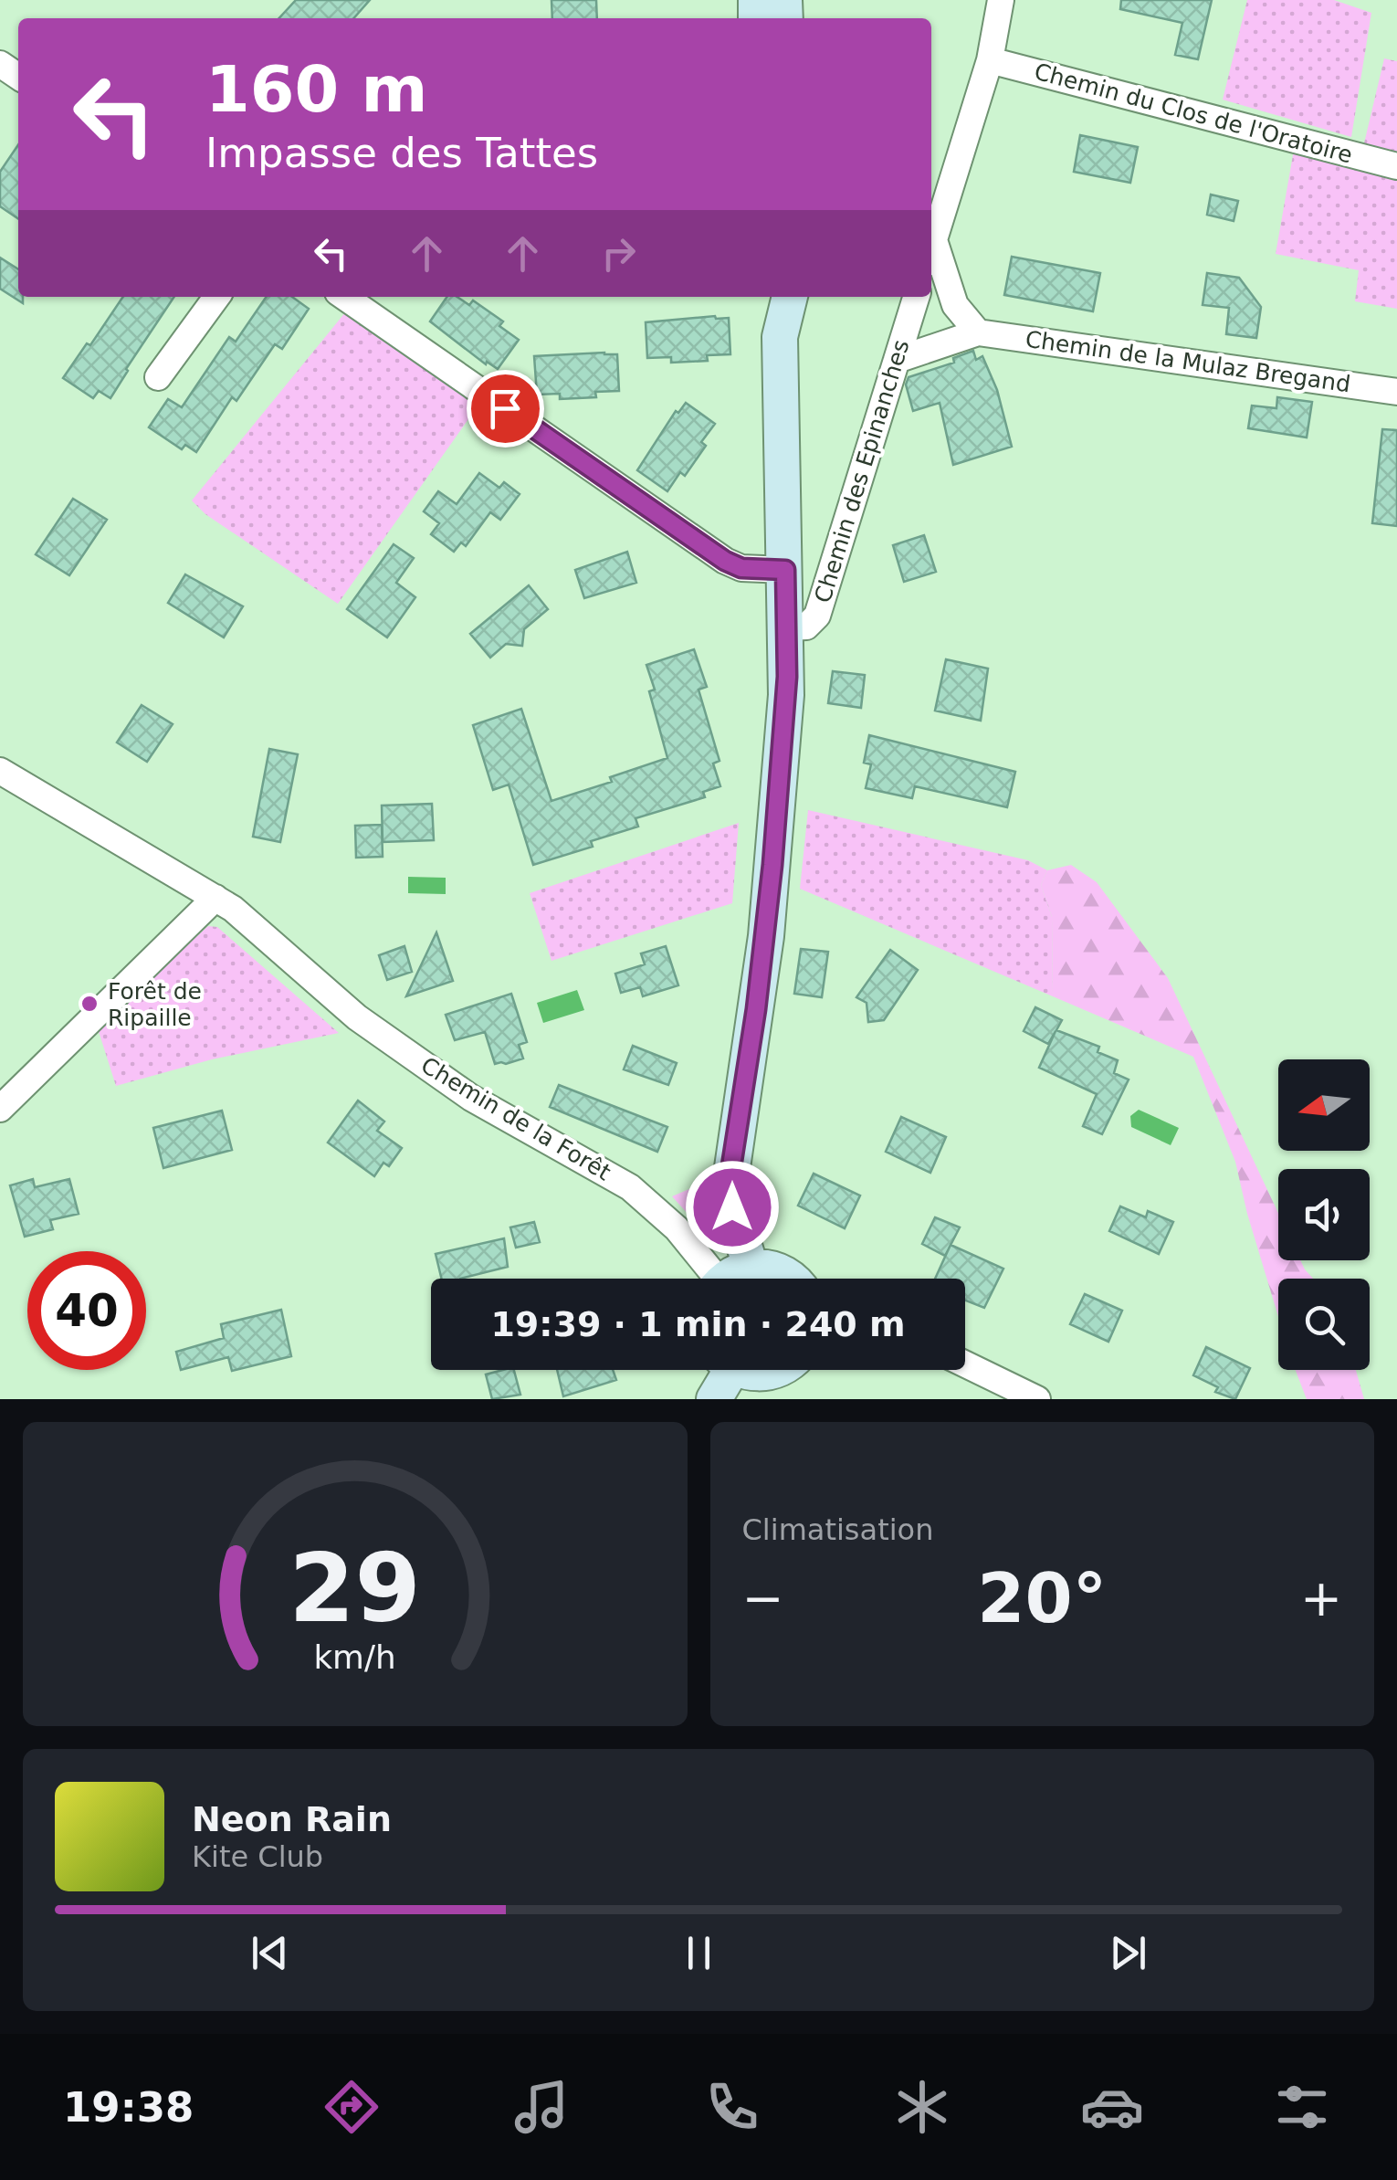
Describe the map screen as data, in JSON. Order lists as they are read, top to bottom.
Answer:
{
  "streets": {
    "street": [
      "Chemin du Clos de l'Oratoire",
      "Chemin de la Mulaz Bregand",
      "Chemin des Epinanches",
      "Chemin de la Forêt"
    ]
  },
  "crossings": [
    ["Chemin de la Mulaz Bregand", "Chemin des Epinanches"]
  ],
  "places": ["Forêt de Ripaille"],
  "north": "left",
  "page": {
    "turn": ["160 m", "Impasse des Tattes"],
    "limit": "40",
    "trip": "19:39 · 1 min · 240 m",
    "tile": "Climatisation",
    "heat": ["−", "20°", "+"],
    "song": ["Neon Rain", "Kite Club"],
    "tabs": "19:38",
    "gauge": ["29", "km/h"]
  }
}
